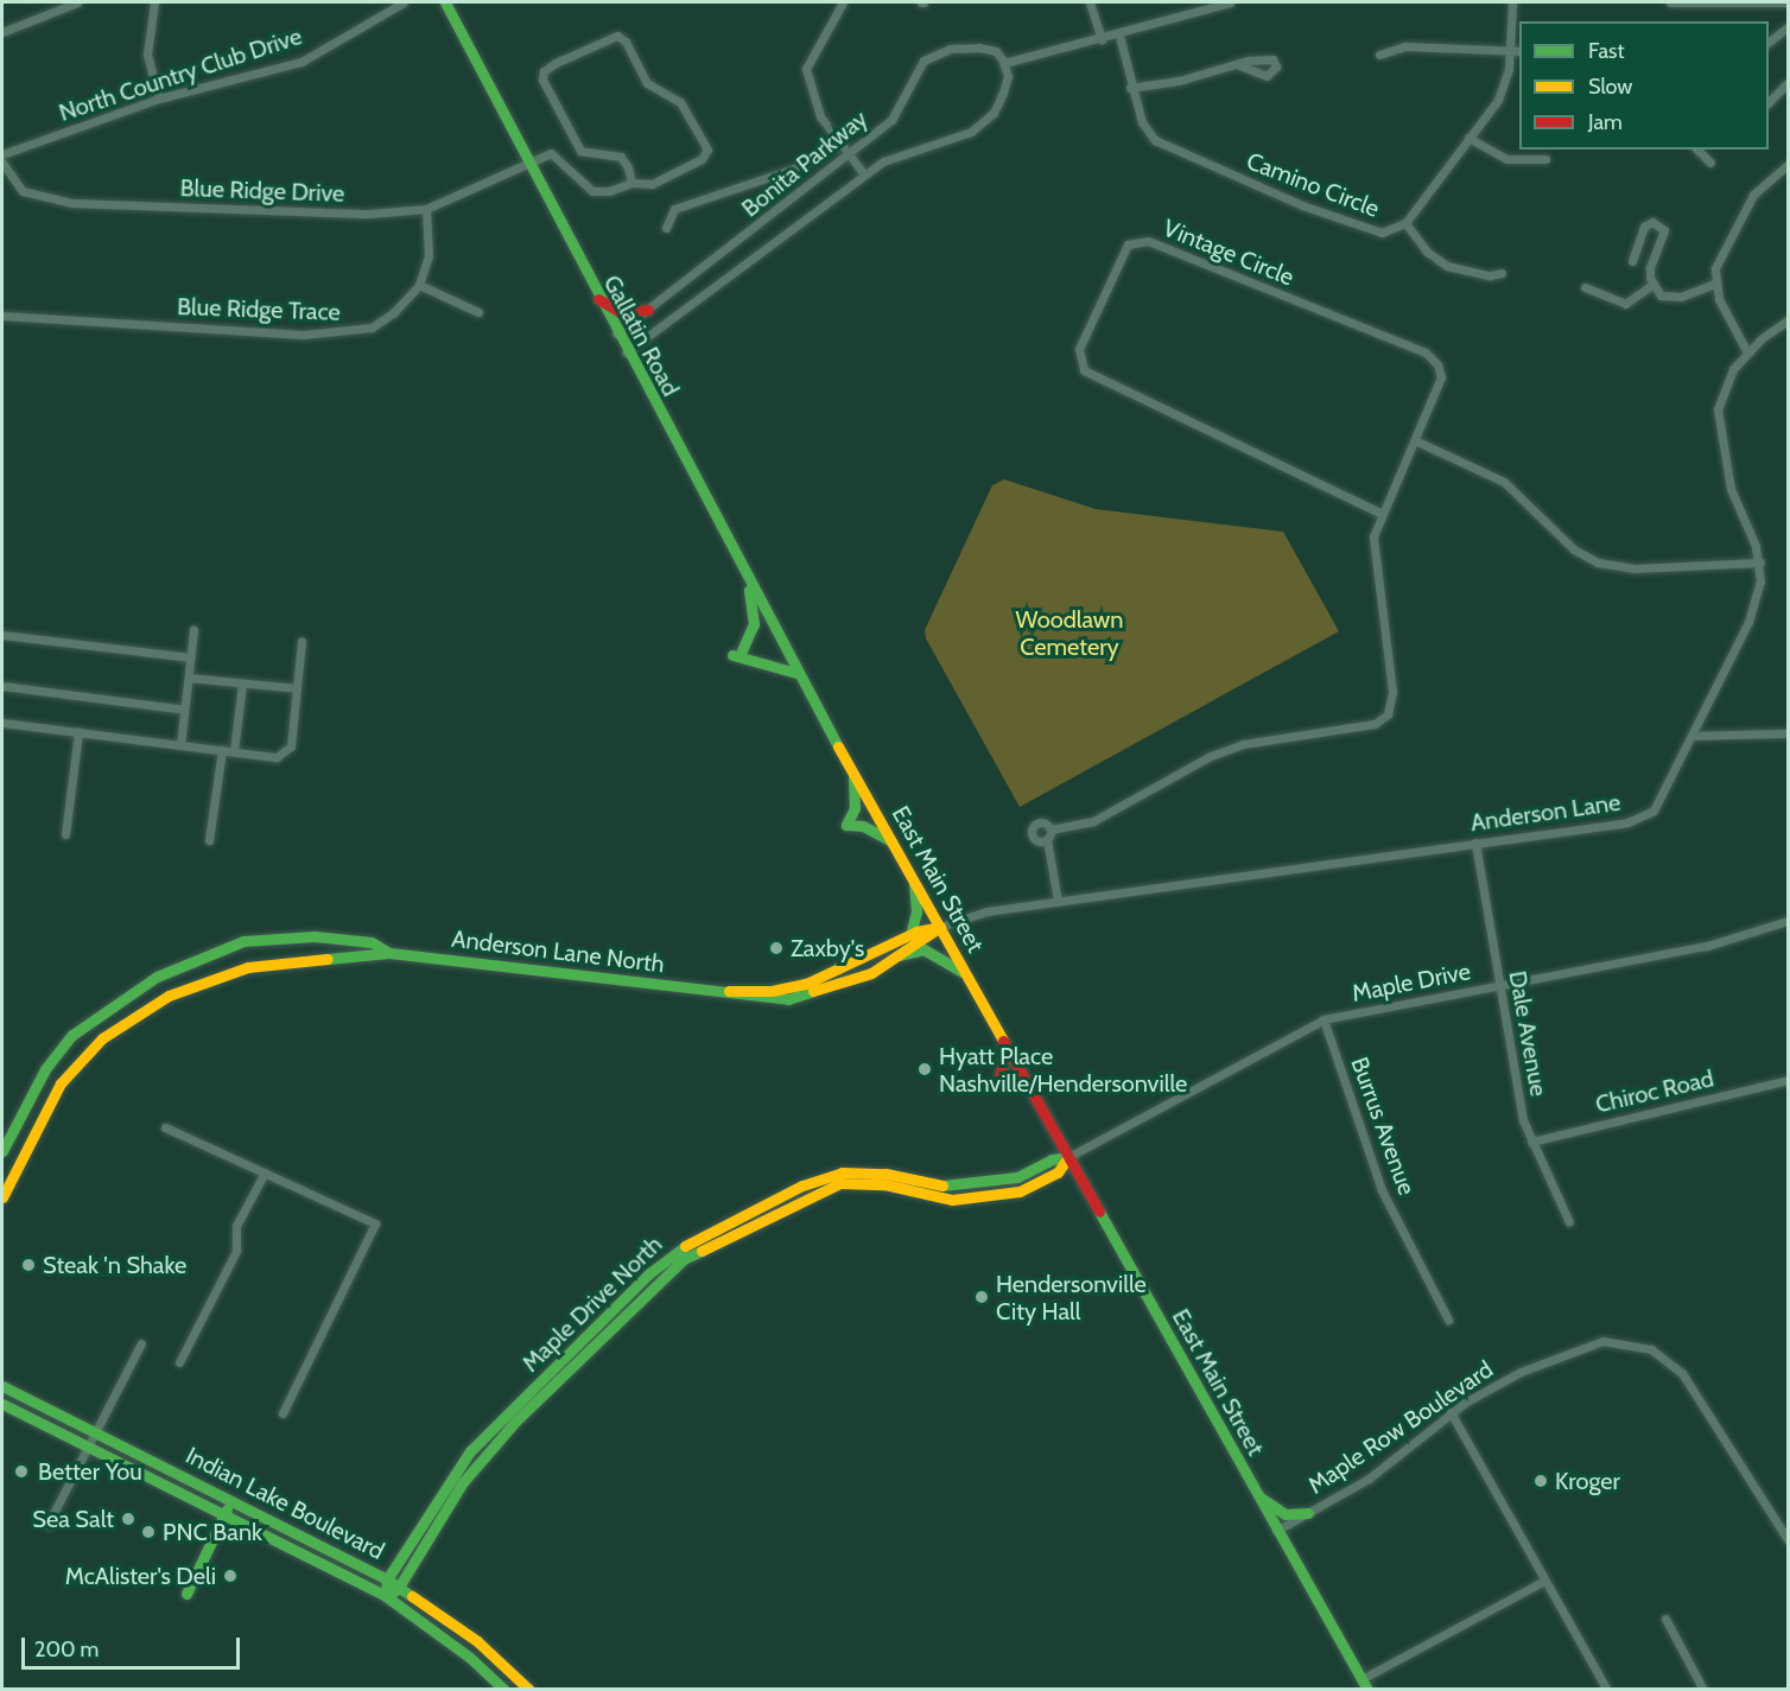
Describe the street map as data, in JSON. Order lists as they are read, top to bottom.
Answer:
{
  "streets": {
    "main road": [
      "Gallatin Road",
      "East Main Street",
      "Anderson Lane North",
      "Maple Drive North",
      "Indian Lake Boulevard"
    ],
    "street": [
      "North Country Club Drive",
      "Bonita Parkway",
      "Camino Circle",
      "Blue Ridge Drive",
      "Vintage Circle",
      "Blue Ridge Trace",
      "Anderson Lane",
      "Maple Drive",
      "Dale Avenue",
      "Chiroc Road",
      "Burrus Avenue",
      "Maple Row Boulevard"
    ]
  },
  "crossings": [
    ["Bonita Parkway", "Gallatin Road"],
    ["Blue Ridge Drive", "Blue Ridge Trace"],
    ["Blue Ridge Drive", "Gallatin Road"],
    ["Gallatin Road", "East Main Street"],
    ["Anderson Lane", "East Main Street"],
    ["Anderson Lane", "Anderson Lane North"],
    ["Anderson Lane", "Dale Avenue"],
    ["East Main Street", "Anderson Lane North"],
    ["East Main Street", "Maple Drive"],
    ["East Main Street", "Maple Drive North"],
    ["East Main Street", "Maple Row Boulevard"],
    ["Maple Drive", "Dale Avenue"],
    ["Maple Drive", "Burrus Avenue"],
    ["Maple Drive", "Maple Drive North"],
    ["Dale Avenue", "Chiroc Road"],
    ["Maple Drive North", "Indian Lake Boulevard"]
  ],
  "parks": ["Woodlawn Cemetery"],
  "places": [
    "Zaxby's",
    "Hyatt Place Nashville/Hendersonville",
    "Steak 'n Shake",
    "Hendersonville City Hall",
    "Better You",
    "Kroger",
    "Sea Salt",
    "PNC Bank",
    "McAlister's Deli"
  ],
  "legend": ["Fast", "Slow", "Jam"],
  "scale_bar": "200 m"
}
